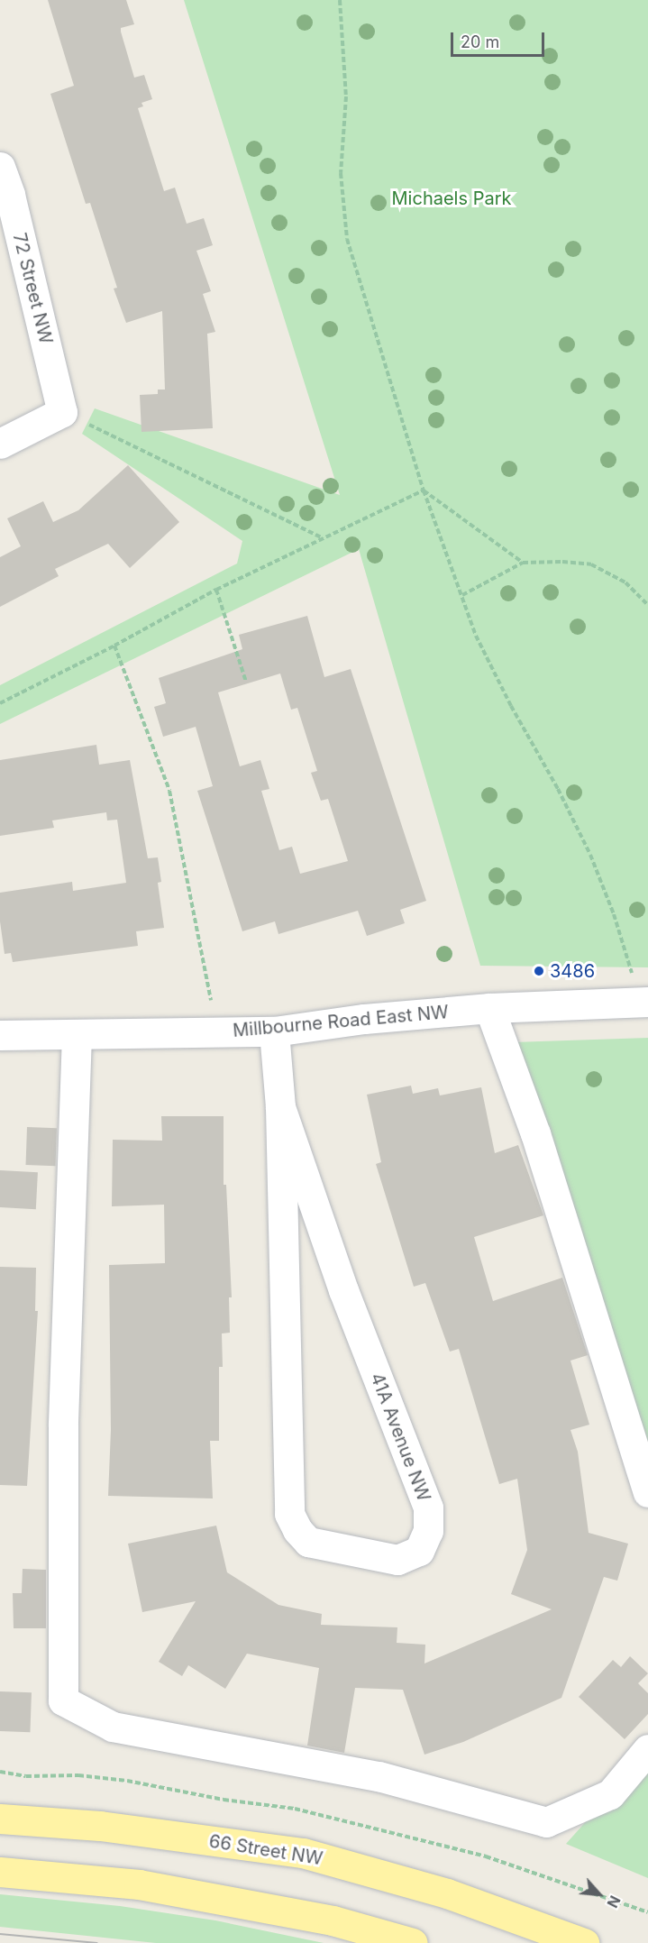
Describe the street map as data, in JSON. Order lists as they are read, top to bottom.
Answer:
{
  "streets": {
    "main road": ["66 Street NW"],
    "street": ["72 Street NW", "Millbourne Road East NW", "41A Avenue NW"]
  },
  "crossings": [
    ["Millbourne Road East NW", "41A Avenue NW"]
  ],
  "parks": ["Michaels Park"],
  "places": ["3486"],
  "scale_bar": "20 m",
  "north": "bottom right"
}
